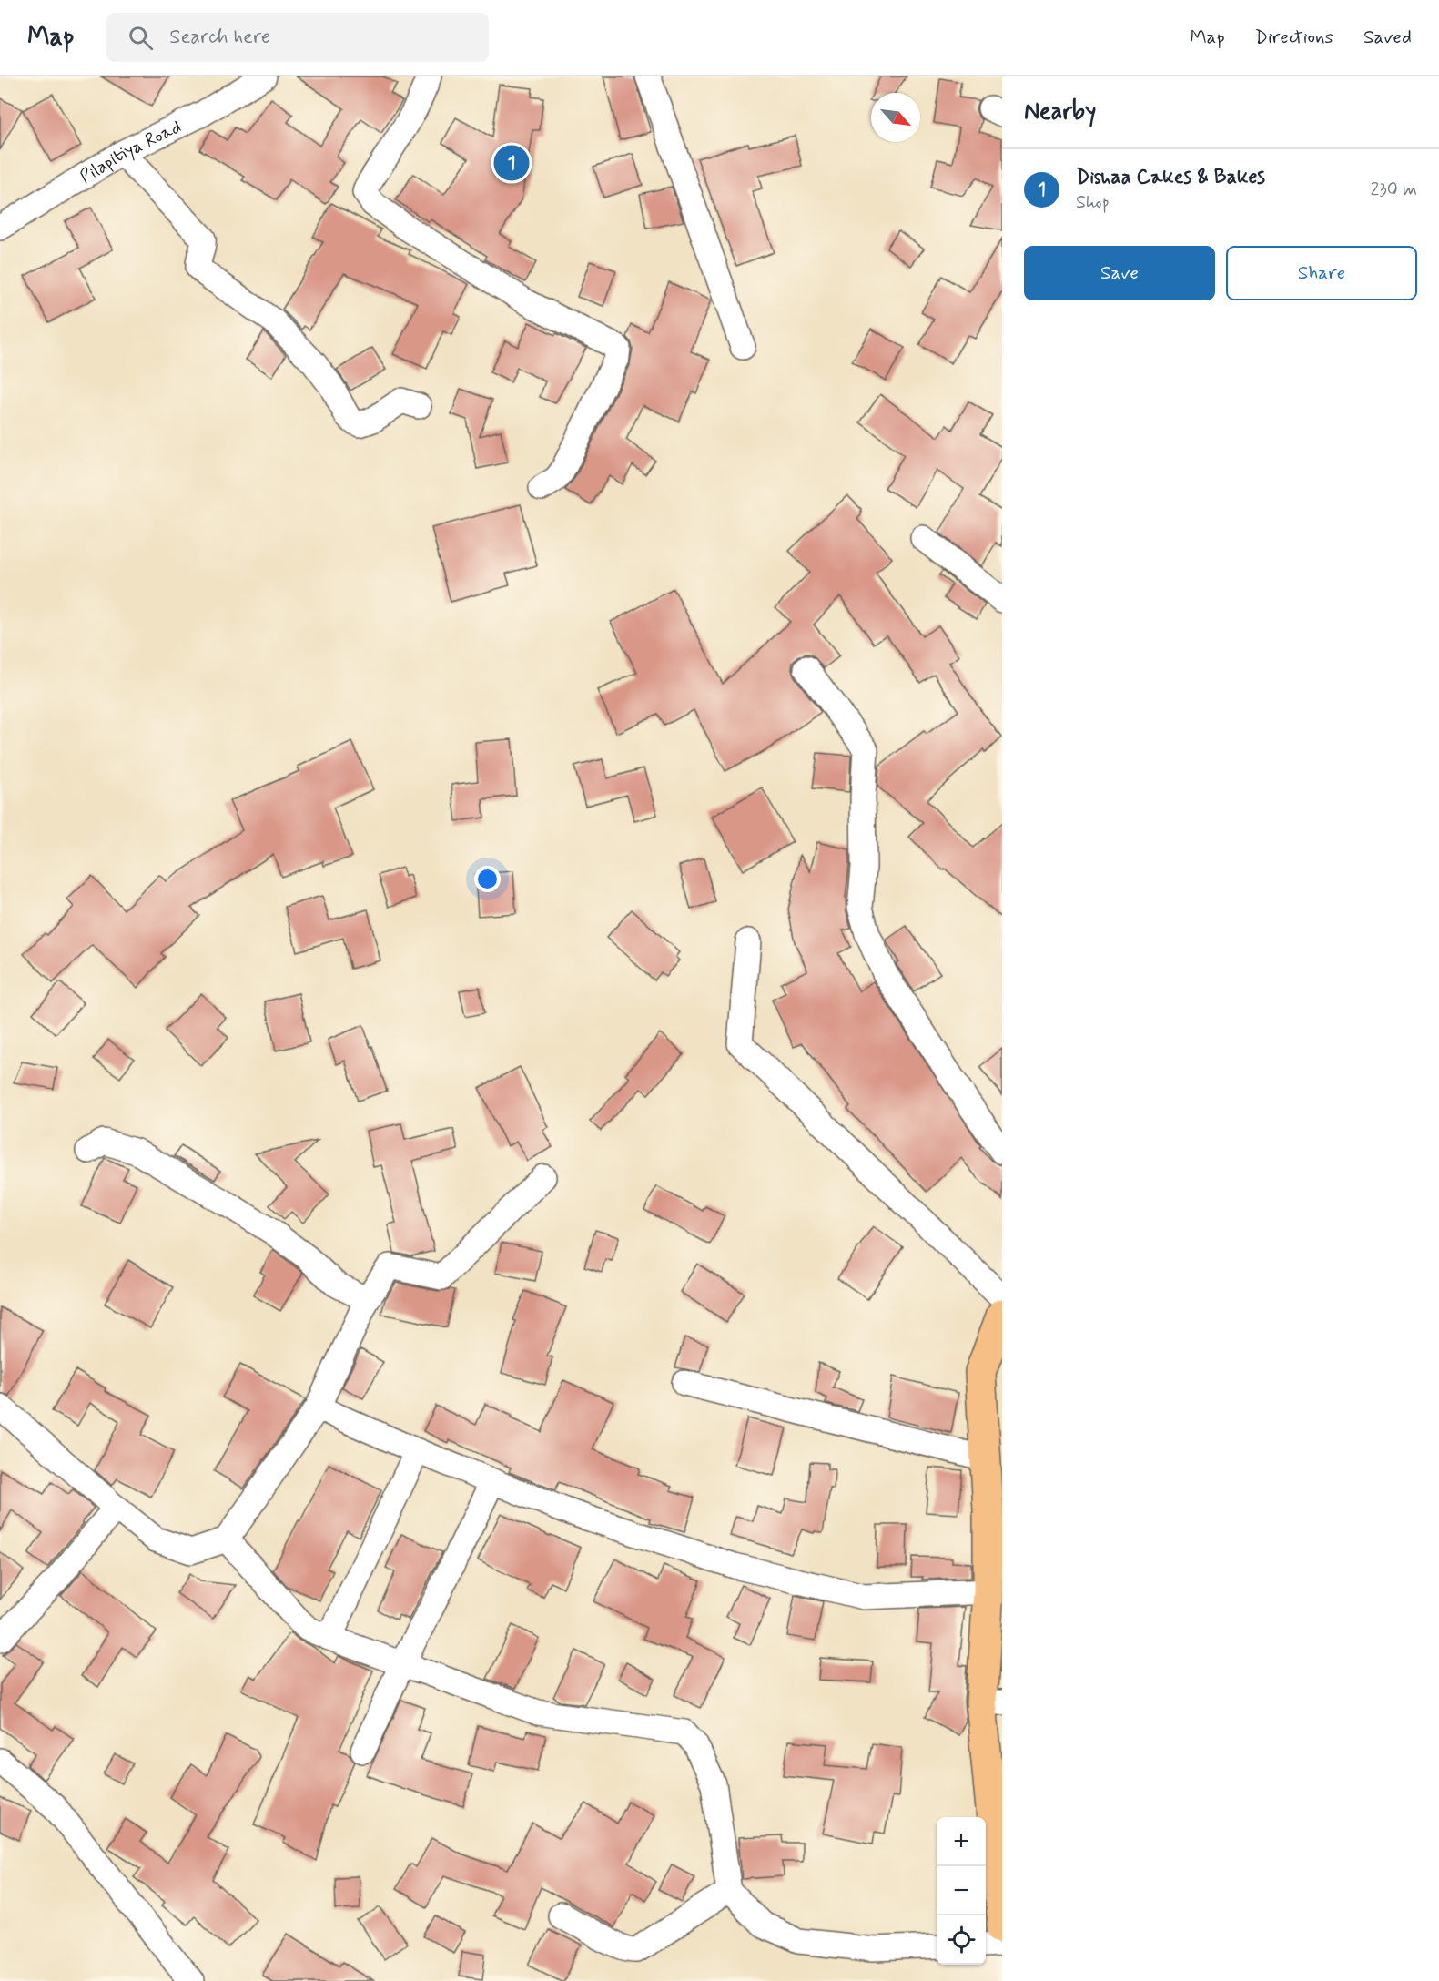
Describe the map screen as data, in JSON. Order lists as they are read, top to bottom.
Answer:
{
  "streets": {
    "street": ["Pilapitiya Road"]
  },
  "north": "bottom right",
  "page": {
    "header": "Map",
    "search": "Search here",
    "nav": ["Map", "Directions", "Saved"],
    "heading": "Nearby",
    "pins": "1",
    "list": [
      {
        "mark": "1",
        "name": "Dishaa Cakes & Bakes",
        "note": "Shop",
        "value": "230 m"
      }
    ],
    "buttons": ["Save", "Share"],
    "map_buttons": ["+", "−"]
  }
}
